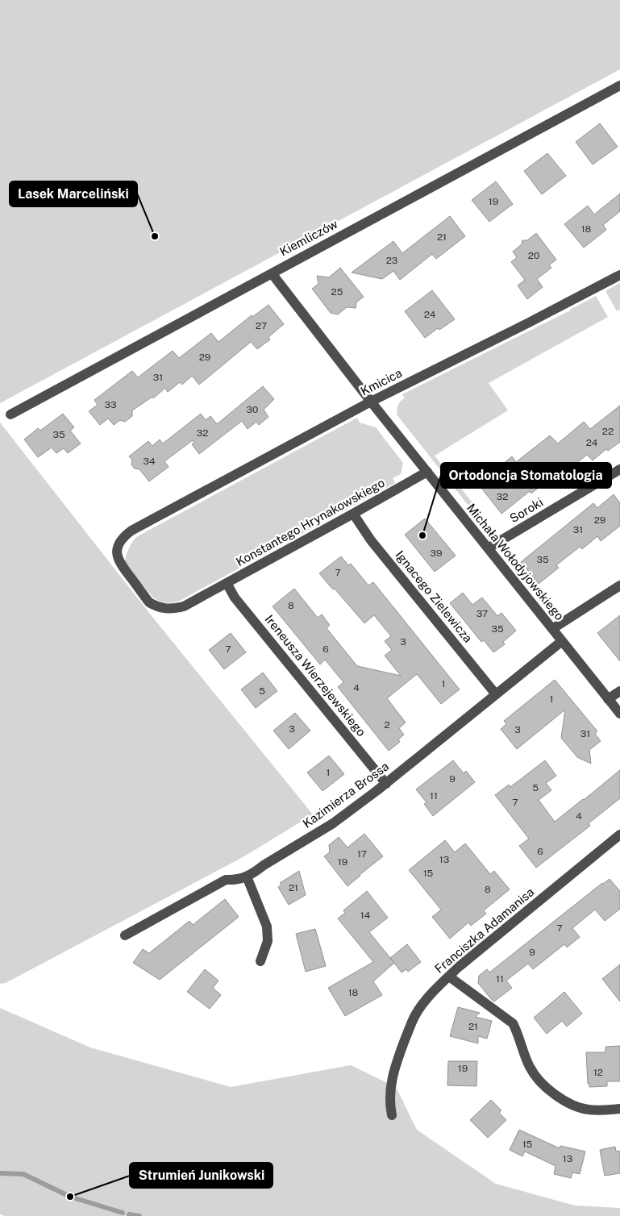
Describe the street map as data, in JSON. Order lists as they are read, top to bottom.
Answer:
{
  "streets": {
    "street": [
      "Kiemliczów",
      "Kmicica",
      "Soroki",
      "Konstantego Hrynakowskiego",
      "Michała Wołodyjowskiego",
      "Ignacego Zielewicza",
      "Ireneusza Wierzejewskiego",
      "Kazimierza Brossa",
      "Franciszka Adamanisa"
    ]
  },
  "crossings": [
    ["Kiemliczów", "Michała Wołodyjowskiego"],
    ["Kmicica", "Konstantego Hrynakowskiego"],
    ["Kmicica", "Michała Wołodyjowskiego"],
    ["Soroki", "Michała Wołodyjowskiego"],
    ["Konstantego Hrynakowskiego", "Michała Wołodyjowskiego"],
    ["Konstantego Hrynakowskiego", "Ignacego Zielewicza"],
    ["Konstantego Hrynakowskiego", "Ireneusza Wierzejewskiego"],
    ["Michała Wołodyjowskiego", "Kazimierza Brossa"],
    ["Ignacego Zielewicza", "Kazimierza Brossa"],
    ["Ireneusza Wierzejewskiego", "Kazimierza Brossa"]
  ],
  "places": ["Lasek Marceliński", "Ortodoncja Stomatologia", "Strumień Junikowski"],
  "house_numbers": [
    "19",
    "18",
    "21",
    "20",
    "23",
    "25",
    "24",
    "27",
    "29",
    "31",
    "33",
    "30",
    "22",
    "32",
    "35",
    "24",
    "34",
    "32",
    "29",
    "31",
    "39",
    "35",
    "7",
    "8",
    "37",
    "35",
    "3",
    "7",
    "6",
    "1",
    "4",
    "5",
    "1",
    "2",
    "3",
    "3",
    "31",
    "1",
    "9",
    "5",
    "11",
    "7",
    "4",
    "6",
    "17",
    "13",
    "19",
    "15",
    "21",
    "8",
    "14",
    "7",
    "9",
    "11",
    "18",
    "21",
    "19",
    "12",
    "15",
    "13"
  ]
}
